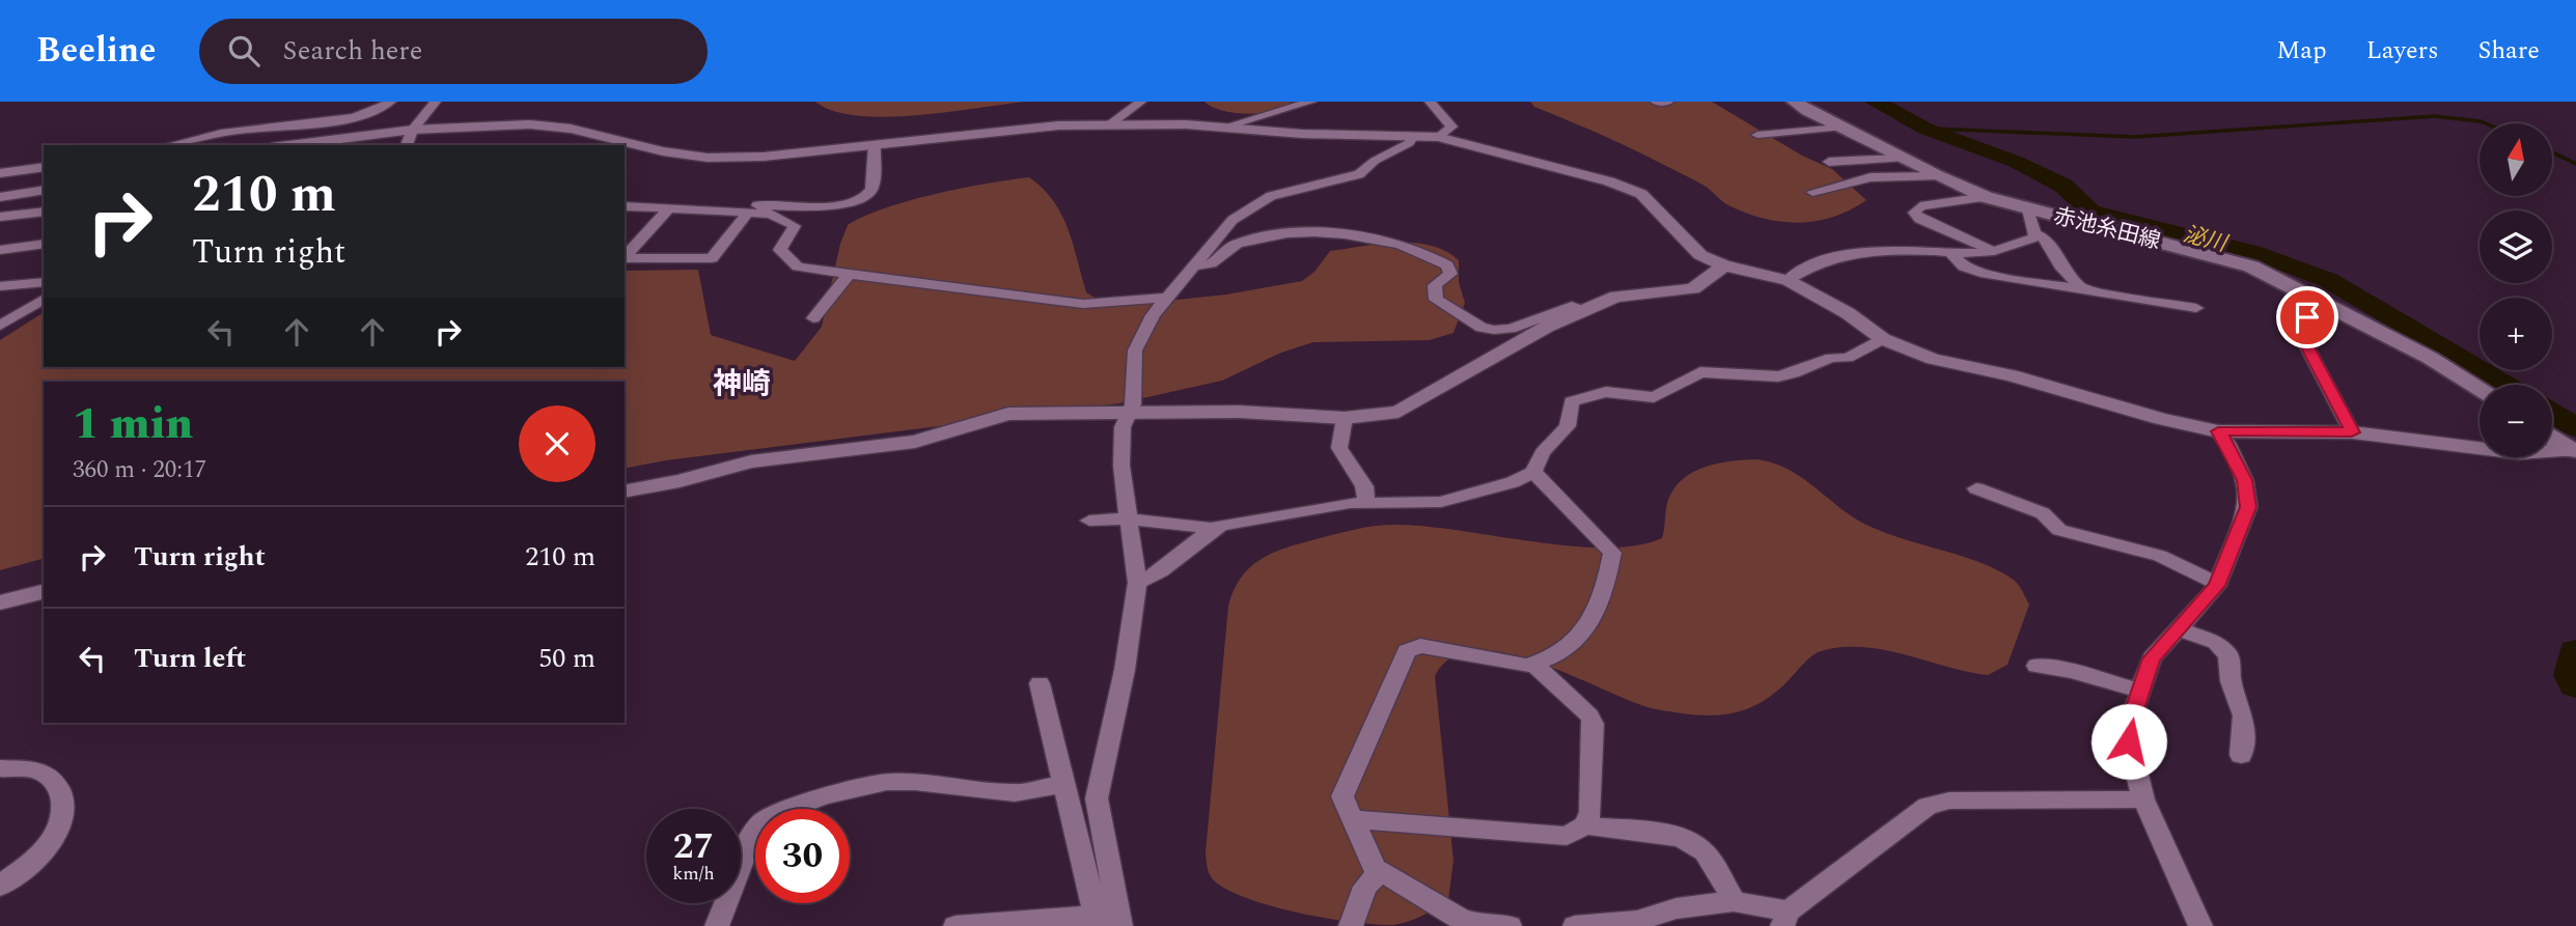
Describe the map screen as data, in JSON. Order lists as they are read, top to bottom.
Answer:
{
  "streets": {
    "main road": ["赤池糸田線"]
  },
  "districts": ["神崎"],
  "water": ["泌川"],
  "north": "top",
  "page": {
    "header": "Beeline",
    "search": "Search here",
    "nav": ["Map", "Layers", "Share"],
    "map_buttons": ["+", "−"],
    "turn": ["210 m", "Turn right"],
    "heading": ["1 min", "360 m · 20:17"],
    "list": [
      {
        "name": "Turn right",
        "value": "210 m"
      },
      {
        "name": "Turn left",
        "value": "50 m"
      }
    ],
    "speed": "27 km/h",
    "limit": "30"
  }
}
